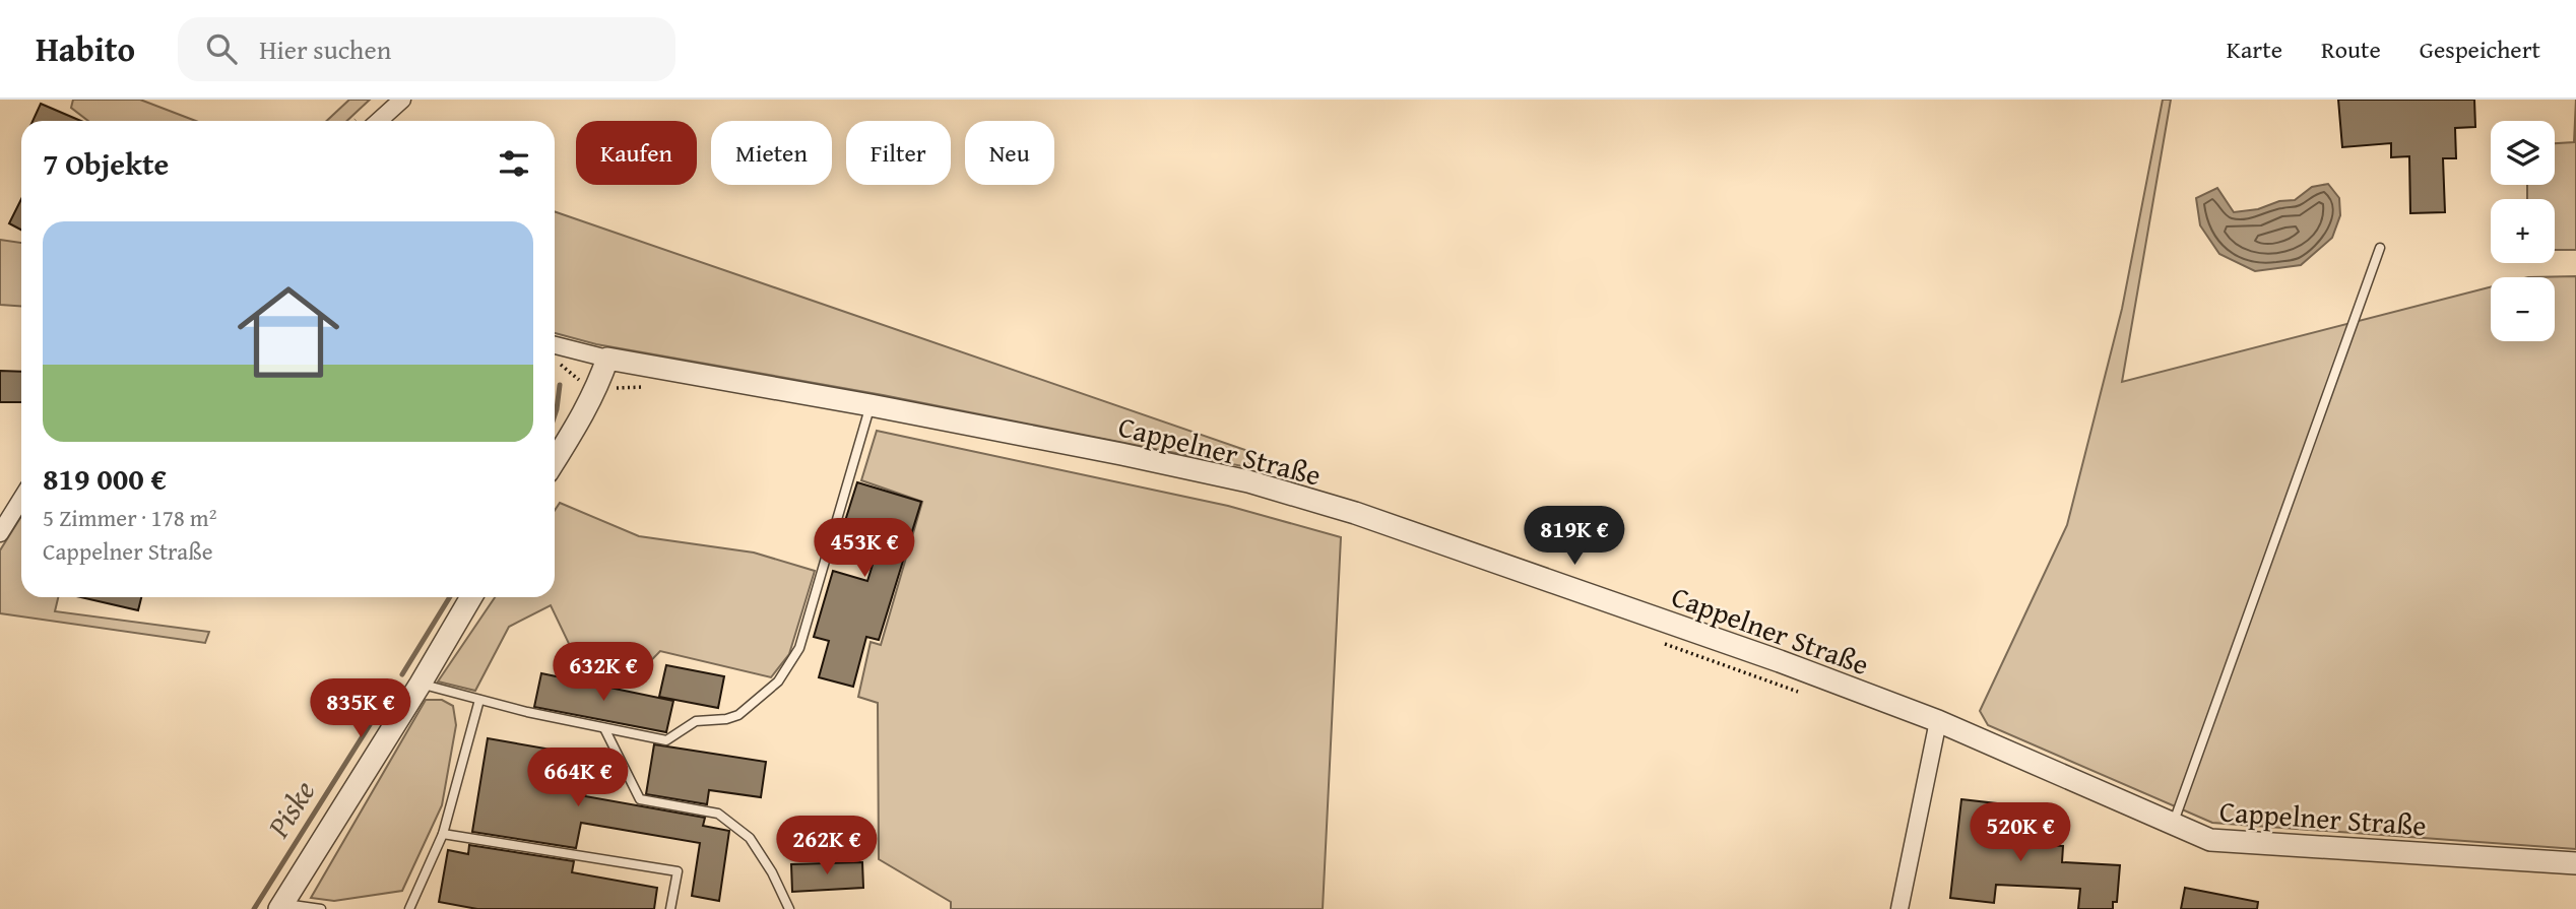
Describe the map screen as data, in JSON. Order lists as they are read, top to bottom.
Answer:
{
  "streets": {
    "street": ["Cappelner Straße"]
  },
  "water": ["Piske"],
  "page": {
    "header": "Habito",
    "search": "Hier suchen",
    "nav": ["Karte", "Route", "Gespeichert"],
    "map_buttons": ["+", "−"],
    "chip": [
      "Kaufen",
      "Mieten",
      "Filter",
      "Neu"
    ],
    "heading": "7 Objekte",
    "list": [
      {
        "name": "819 000 €",
        "note": "5 Zimmer · 178 m² · Cappelner Straße"
      }
    ],
    "price": [
      "819K €",
      "453K €",
      "632K €",
      "835K €",
      "664K €",
      "520K €",
      "262K €"
    ]
  }
}
